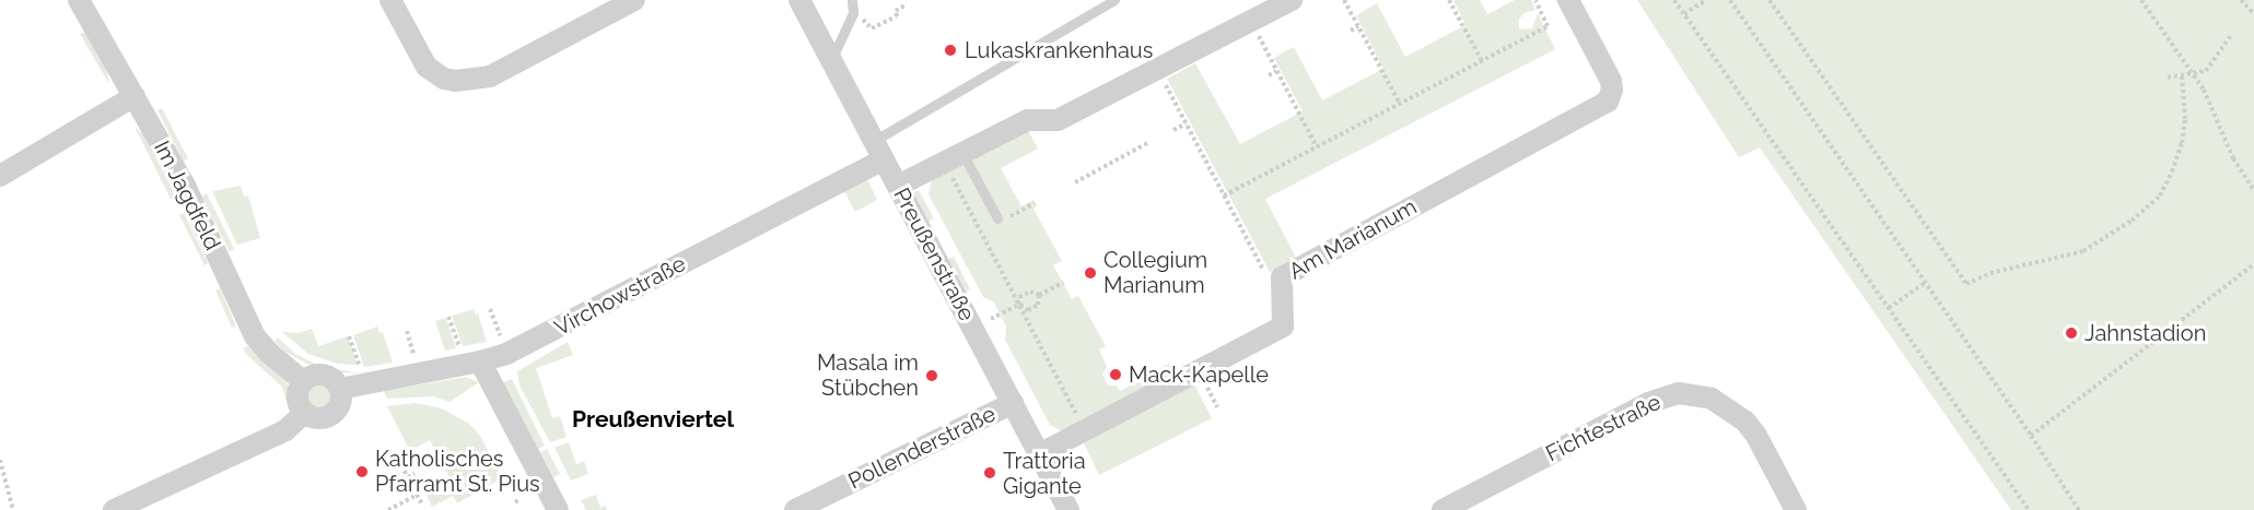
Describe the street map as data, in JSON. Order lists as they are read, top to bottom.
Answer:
{
  "streets": {
    "street": [
      "Im Jagdfeld",
      "Am Marianum",
      "Preußenstraße",
      "Virchowstraße",
      "Fichtestraße",
      "Pollenderstraße"
    ]
  },
  "crossings": [
    ["Im Jagdfeld", "Virchowstraße"],
    ["Am Marianum", "Preußenstraße"],
    ["Preußenstraße", "Virchowstraße"],
    ["Preußenstraße", "Pollenderstraße"]
  ],
  "districts": ["Preußenviertel"],
  "places": [
    "Lukaskrankenhaus",
    "Collegium Marianum",
    "Jahnstadion",
    "Mack-Kapelle",
    "Masala im Stübchen",
    "Katholisches Pfarramt St. Pius",
    "Trattoria Gigante"
  ]
}
